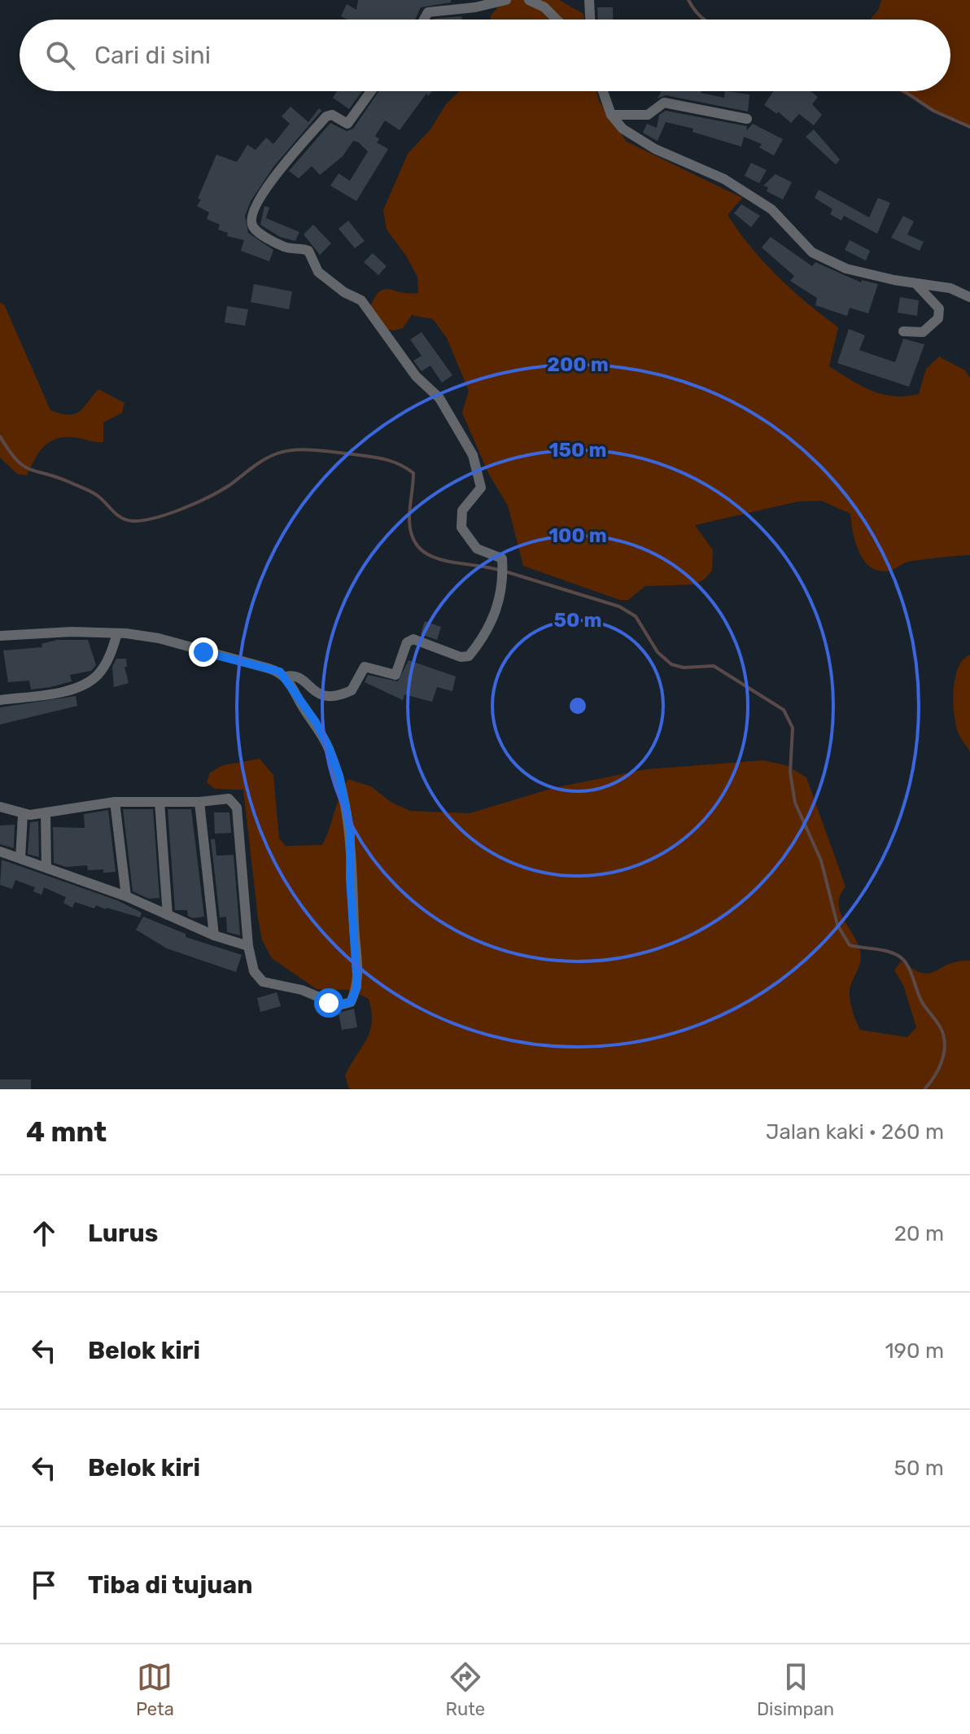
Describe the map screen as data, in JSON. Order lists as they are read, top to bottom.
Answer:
{
  "page": {
    "search": "Cari di sini",
    "heading": ["4 mnt", "Jalan kaki · 260 m"],
    "list": [
      ["Lurus", "20 m"],
      ["Belok kiri", "190 m"],
      ["Belok kiri", "50 m"],
      "Tiba di tujuan"
    ],
    "nav": ["Peta", "Rute", "Disimpan"]
  },
  "rings": [
    "200 m",
    "150 m",
    "100 m",
    "50 m"
  ]
}
